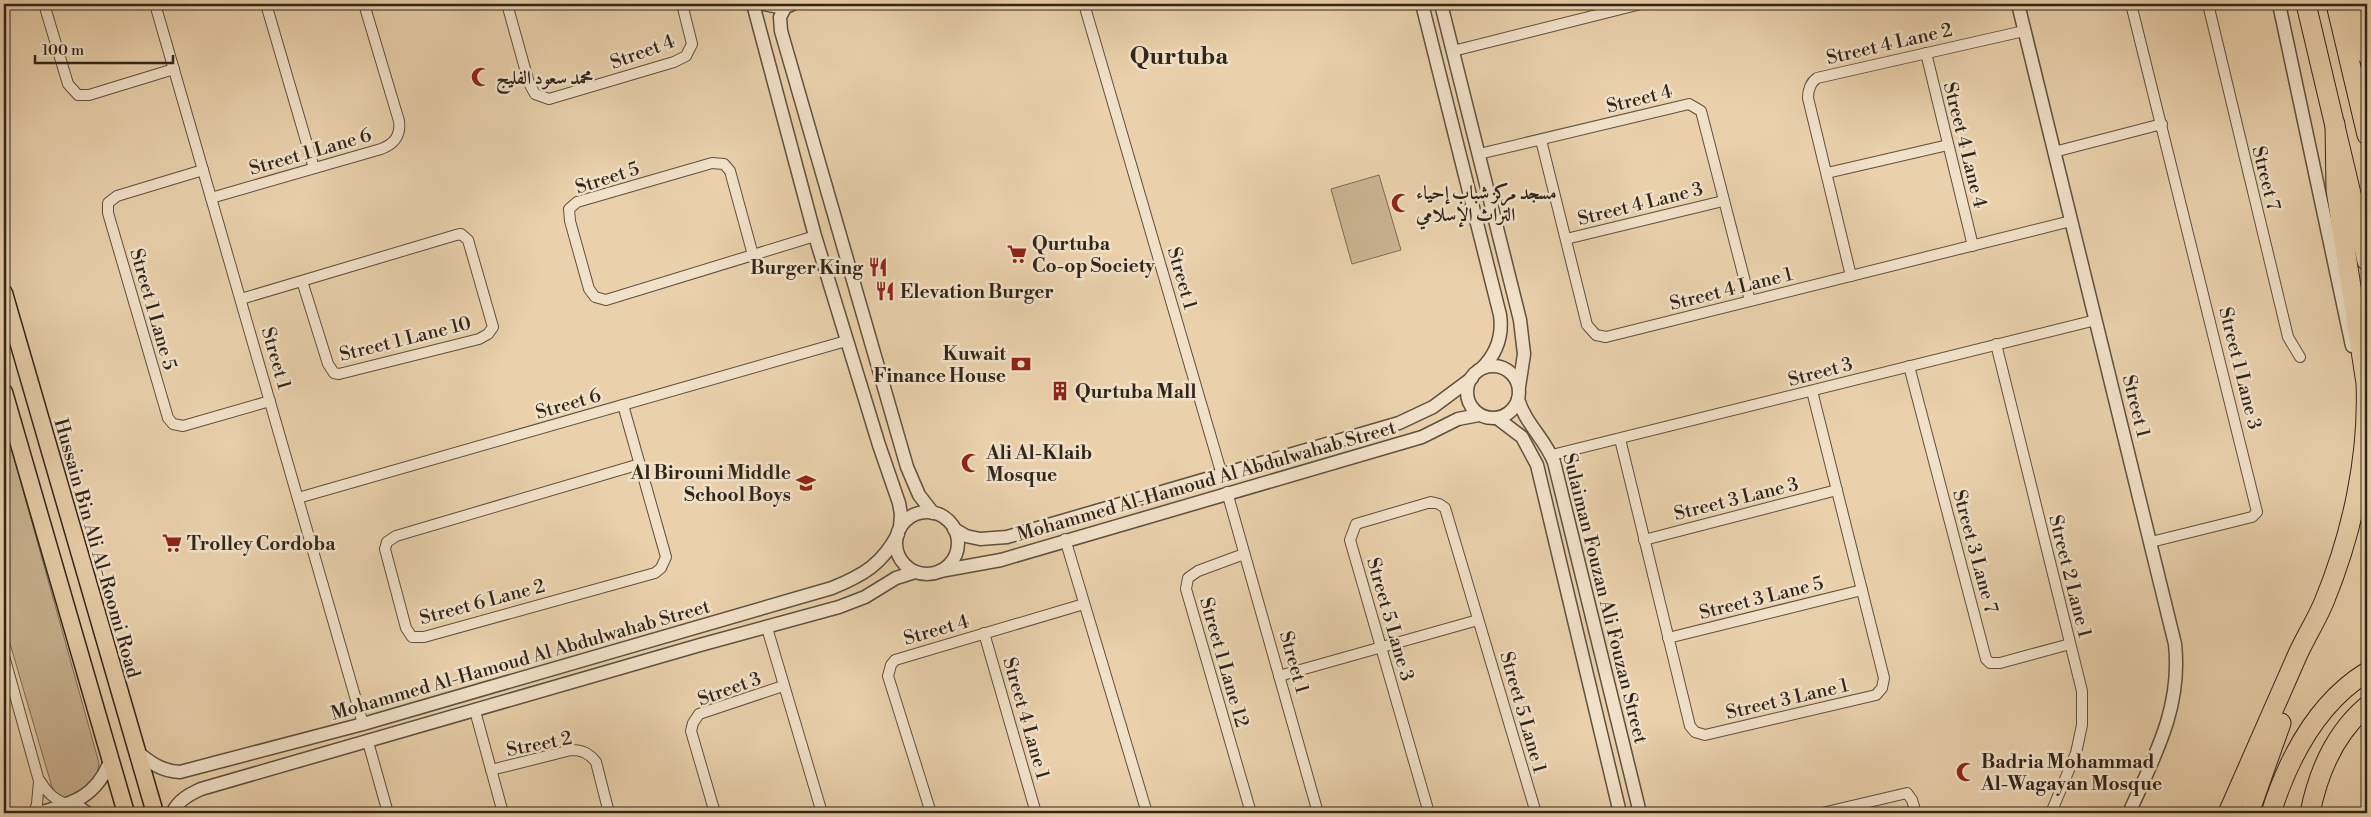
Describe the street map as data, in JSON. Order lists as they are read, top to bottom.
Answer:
{
  "streets": {
    "highway": ["Hussain Bin Ali Al-Roomi Road"],
    "street": [
      "Street 4 Lane 2",
      "Street 4",
      "Street 4 Lane 4",
      "Street 1 Lane 6",
      "Street 5",
      "Street 7",
      "Street 4 Lane 3",
      "Street 1",
      "Street 4 Lane 1",
      "Street 1 Lane 5",
      "Street 1 Lane 10",
      "Street 1 Lane 3",
      "Street 3",
      "Street 6",
      "Mohammed Al-Hamoud Al Abdulwahab Street",
      "Street 3 Lane 3",
      "Street 3 Lane 7",
      "Street 2 Lane 1",
      "Street 3 Lane 5",
      "Sulaiman Fouzan Ali Fouzan Street",
      "Street 6 Lane 2",
      "Street 5 Lane 3",
      "Street 1 Lane 12",
      "Street 3 Lane 1",
      "Street 5 Lane 1",
      "Street 2"
    ]
  },
  "crossings": [
    ["Street 4 Lane 2", "Street 4 Lane 4"],
    ["Street 4 Lane 2", "Street 1"],
    ["Street 4 Lane 2", "Street 4 Lane 1"],
    ["Street 4", "Street 4 Lane 3"],
    ["Street 4", "Street 4 Lane 1"],
    ["Street 4 Lane 4", "Street 4 Lane 1"],
    ["Street 1 Lane 6", "Street 1"],
    ["Street 4 Lane 3", "Street 4 Lane 1"],
    ["Street 1", "Street 4 Lane 1"],
    ["Street 1", "Street 1 Lane 5"],
    ["Street 1", "Street 1 Lane 10"],
    ["Street 1", "Street 1 Lane 3"],
    ["Street 1", "Street 3"],
    ["Street 1", "Street 6"],
    ["Street 1", "Mohammed Al-Hamoud Al Abdulwahab Street"],
    ["Street 1", "Street 1 Lane 12"],
    ["Street 3", "Mohammed Al-Hamoud Al Abdulwahab Street"],
    ["Street 3", "Street 3 Lane 7"],
    ["Street 3", "Street 2 Lane 1"],
    ["Street 3", "Sulaiman Fouzan Ali Fouzan Street"],
    ["Street 3", "Street 3 Lane 1"],
    ["Street 6", "Street 6 Lane 2"],
    ["Mohammed Al-Hamoud Al Abdulwahab Street", "Hussain Bin Ali Al-Roomi Road"],
    ["Mohammed Al-Hamoud Al Abdulwahab Street", "Sulaiman Fouzan Ali Fouzan Street"],
    ["Mohammed Al-Hamoud Al Abdulwahab Street", "Street 2"],
    ["Street 3 Lane 3", "Street 3 Lane 1"],
    ["Street 3 Lane 7", "Street 2 Lane 1"],
    ["Street 3 Lane 5", "Street 3 Lane 1"],
    ["Street 5 Lane 3", "Street 5 Lane 1"]
  ],
  "districts": ["Qurtuba"],
  "places": {
    "mosque": [
      "محمد سعود الفليج",
      "مسجد مركز شباب إحياء التراث الإسلامي",
      "Ali Al-Klaib Mosque",
      "Badria Mohammad Al-Wagayan Mosque"
    ],
    "supermarket": ["Qurtuba Co-op Society", "Trolley Cordoba"],
    "restaurant": ["Burger King", "Elevation Burger"],
    "bank": ["Kuwait Finance House"],
    "building": ["Qurtuba Mall"],
    "school or university": ["Al Birouni Middle School Boys"]
  },
  "scale_bar": "100 m"
}
